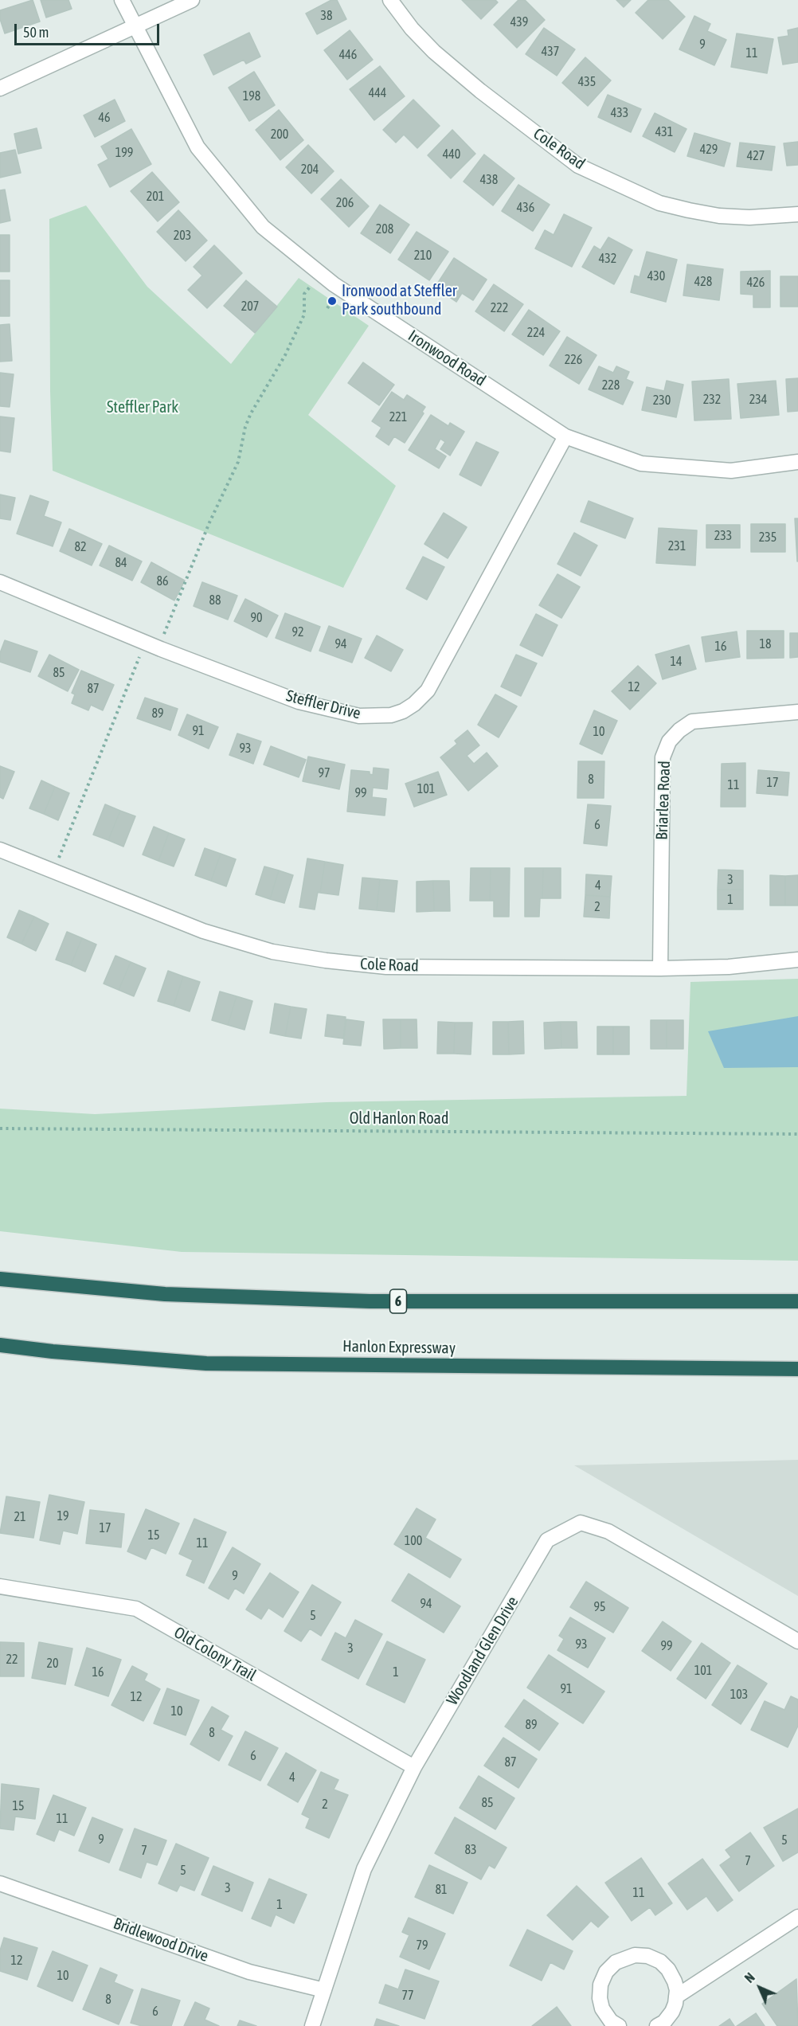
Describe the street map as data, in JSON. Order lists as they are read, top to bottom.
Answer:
{
  "streets": {
    "highway": ["6", "Hanlon Expressway"],
    "street": [
      "Cole Road",
      "Ironwood Road",
      "Steffler Drive",
      "Briarlea Road",
      "Woodland Glen Drive",
      "Old Colony Trail",
      "Bridlewood Drive"
    ],
    "path": ["Old Hanlon Road"]
  },
  "crossings": [
    ["Cole Road", "Briarlea Road"],
    ["Ironwood Road", "Steffler Drive"],
    ["Woodland Glen Drive", "Old Colony Trail"],
    ["Woodland Glen Drive", "Bridlewood Drive"]
  ],
  "parks": ["Steffler Park"],
  "places": ["Ironwood at Steffler Park southbound"],
  "house_numbers": [
    "38",
    "439",
    "9",
    "437",
    "11",
    "446",
    "435",
    "444",
    "198",
    "433",
    "46",
    "431",
    "200",
    "429",
    "199",
    "440",
    "427",
    "204",
    "438",
    "201",
    "206",
    "436",
    "208",
    "203",
    "210",
    "432",
    "430",
    "428",
    "426",
    "207",
    "222",
    "224",
    "226",
    "228",
    "232",
    "234",
    "230",
    "221",
    "233",
    "235",
    "231",
    "82",
    "84",
    "86",
    "88",
    "90",
    "92",
    "94",
    "18",
    "16",
    "14",
    "85",
    "12",
    "87",
    "89",
    "91",
    "10",
    "93",
    "97",
    "8",
    "17",
    "11",
    "101",
    "99",
    "6",
    "3",
    "4",
    "1",
    "2",
    "19",
    "21",
    "17",
    "15",
    "100",
    "11",
    "9",
    "94",
    "95",
    "5",
    "93",
    "99",
    "3",
    "22",
    "20",
    "101",
    "16",
    "1",
    "91",
    "103",
    "12",
    "10",
    "89",
    "8",
    "6",
    "87",
    "4",
    "85",
    "2",
    "15",
    "11",
    "9",
    "5",
    "83",
    "7",
    "7",
    "5",
    "3",
    "81",
    "11",
    "1",
    "79",
    "12",
    "10",
    "77",
    "8",
    "6"
  ],
  "scale_bar": "50 m",
  "north": "top left"
}
